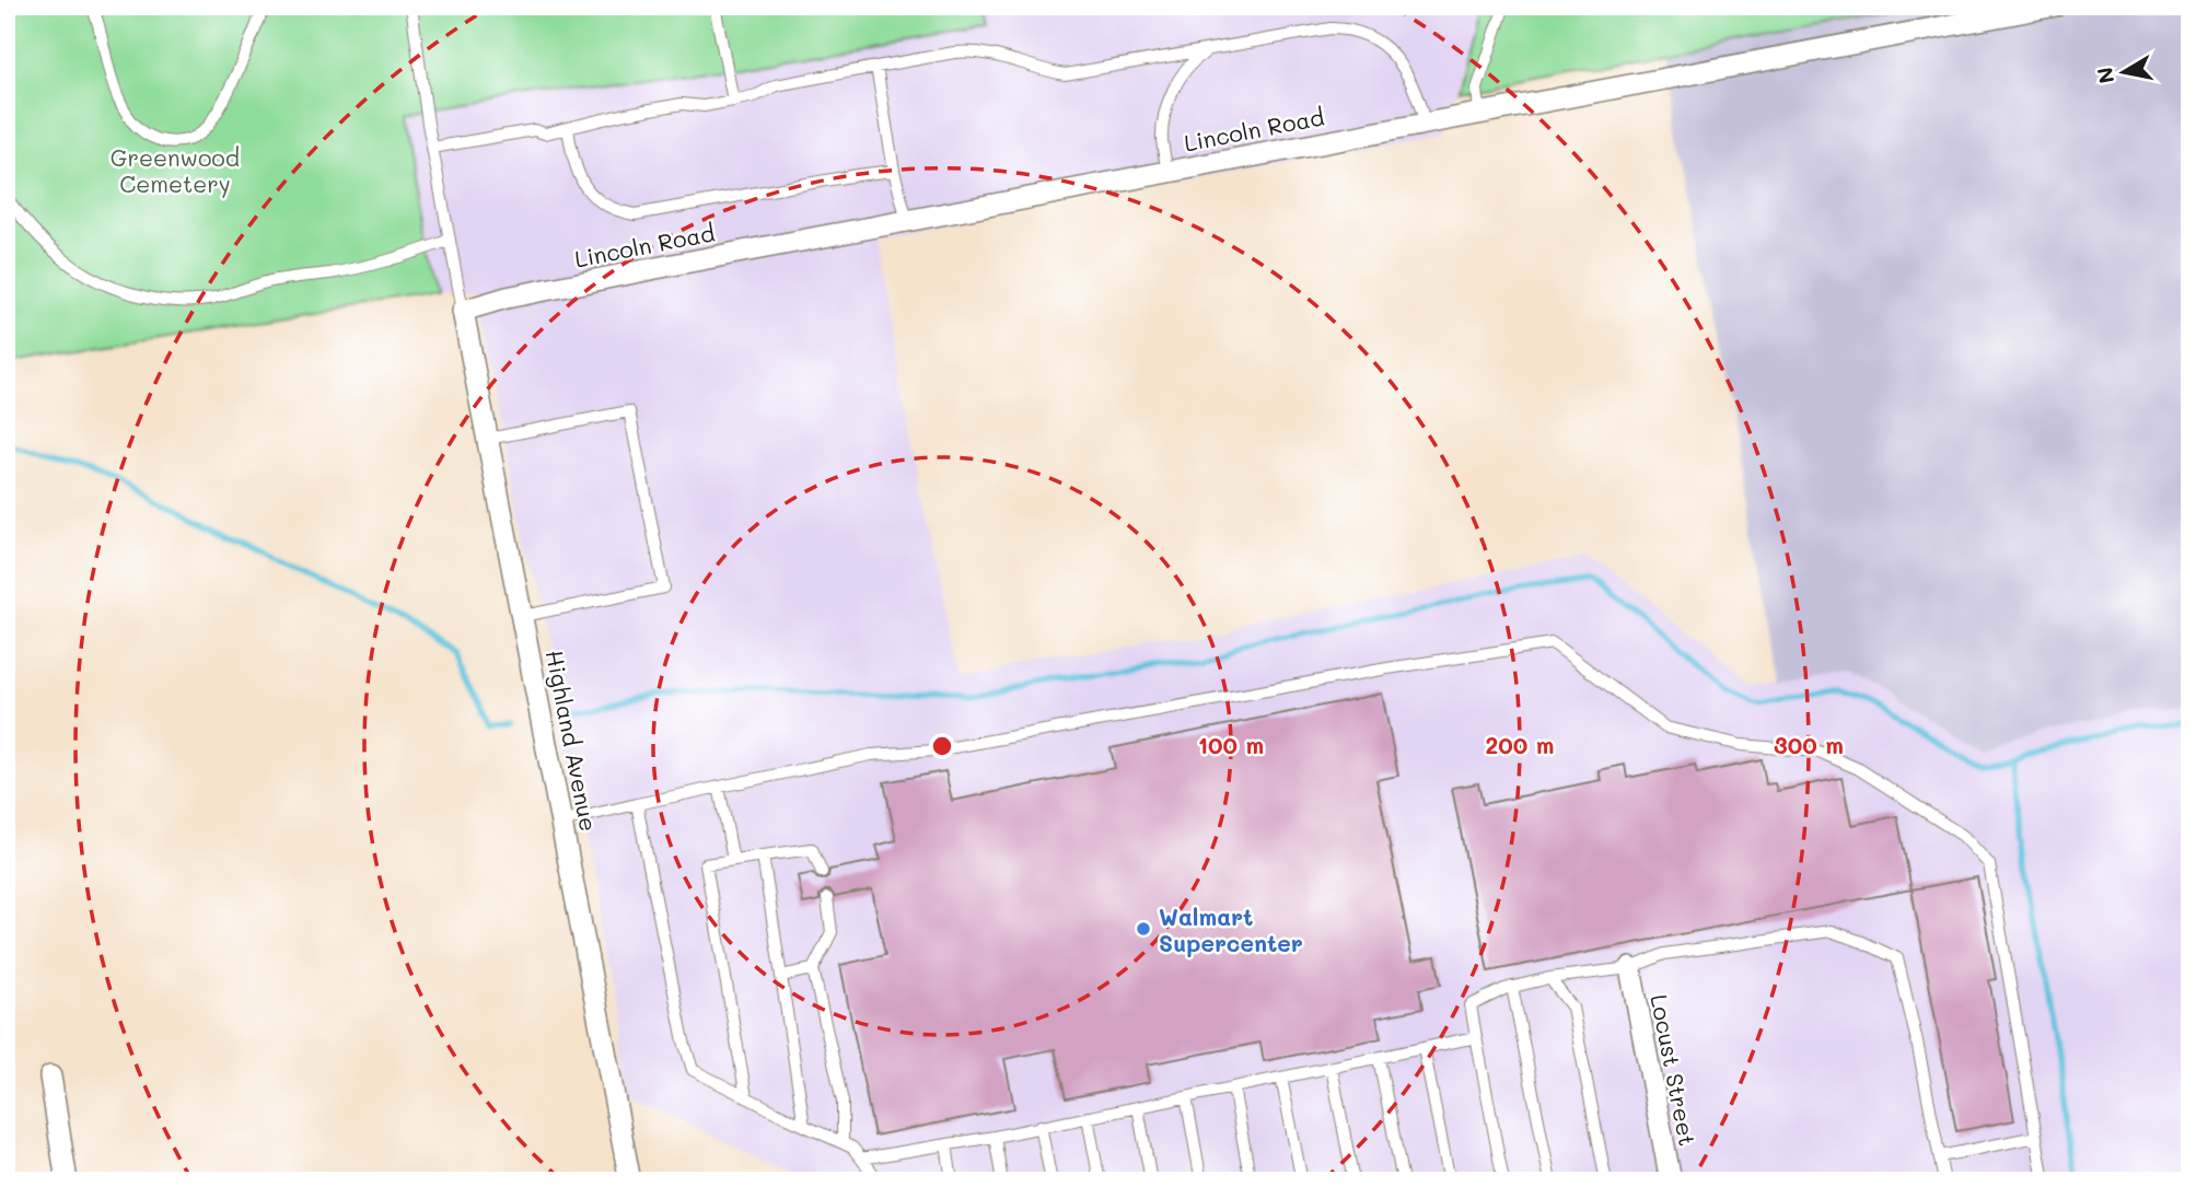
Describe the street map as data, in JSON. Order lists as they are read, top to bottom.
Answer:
{
  "streets": {
    "street": ["Lincoln Road", "Highland Avenue", "Locust Street"]
  },
  "crossings": [
    ["Lincoln Road", "Highland Avenue"]
  ],
  "parks": ["Greenwood Cemetery"],
  "places": ["Walmart Supercenter"],
  "north": "left",
  "rings": ["100 m", "200 m", "300 m"]
}
